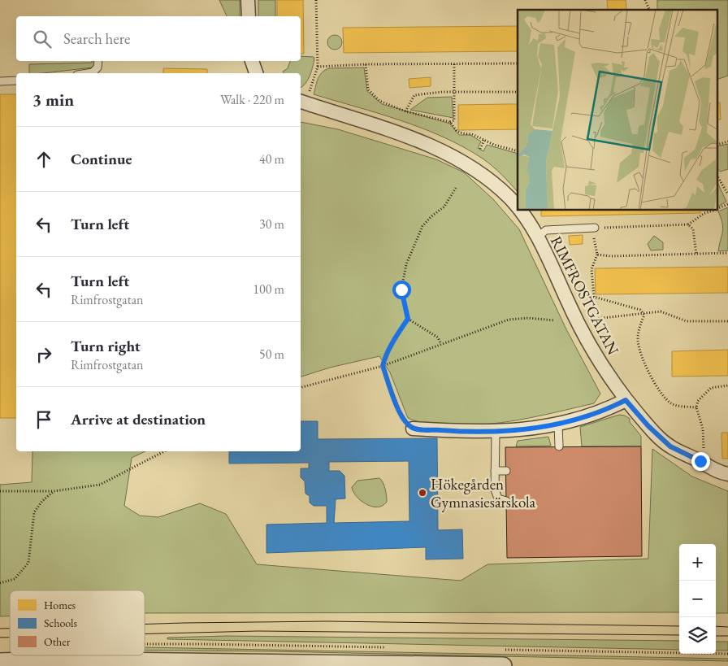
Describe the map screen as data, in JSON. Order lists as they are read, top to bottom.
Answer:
{
  "streets": {
    "street": ["RIMFROSTGATAN"]
  },
  "places": ["Hökegården Gymnasiesärskola"],
  "legend": ["Homes", "Schools", "Other"],
  "page": {
    "search": "Search here",
    "heading": ["3 min", "Walk · 220 m"],
    "list": [
      ["Continue", "40 m"],
      ["Turn left", "30 m"],
      ["Turn left", "Rimfrostgatan", "100 m"],
      ["Turn right", "Rimfrostgatan", "50 m"],
      "Arrive at destination"
    ],
    "map_buttons": ["+", "−"]
  }
}
